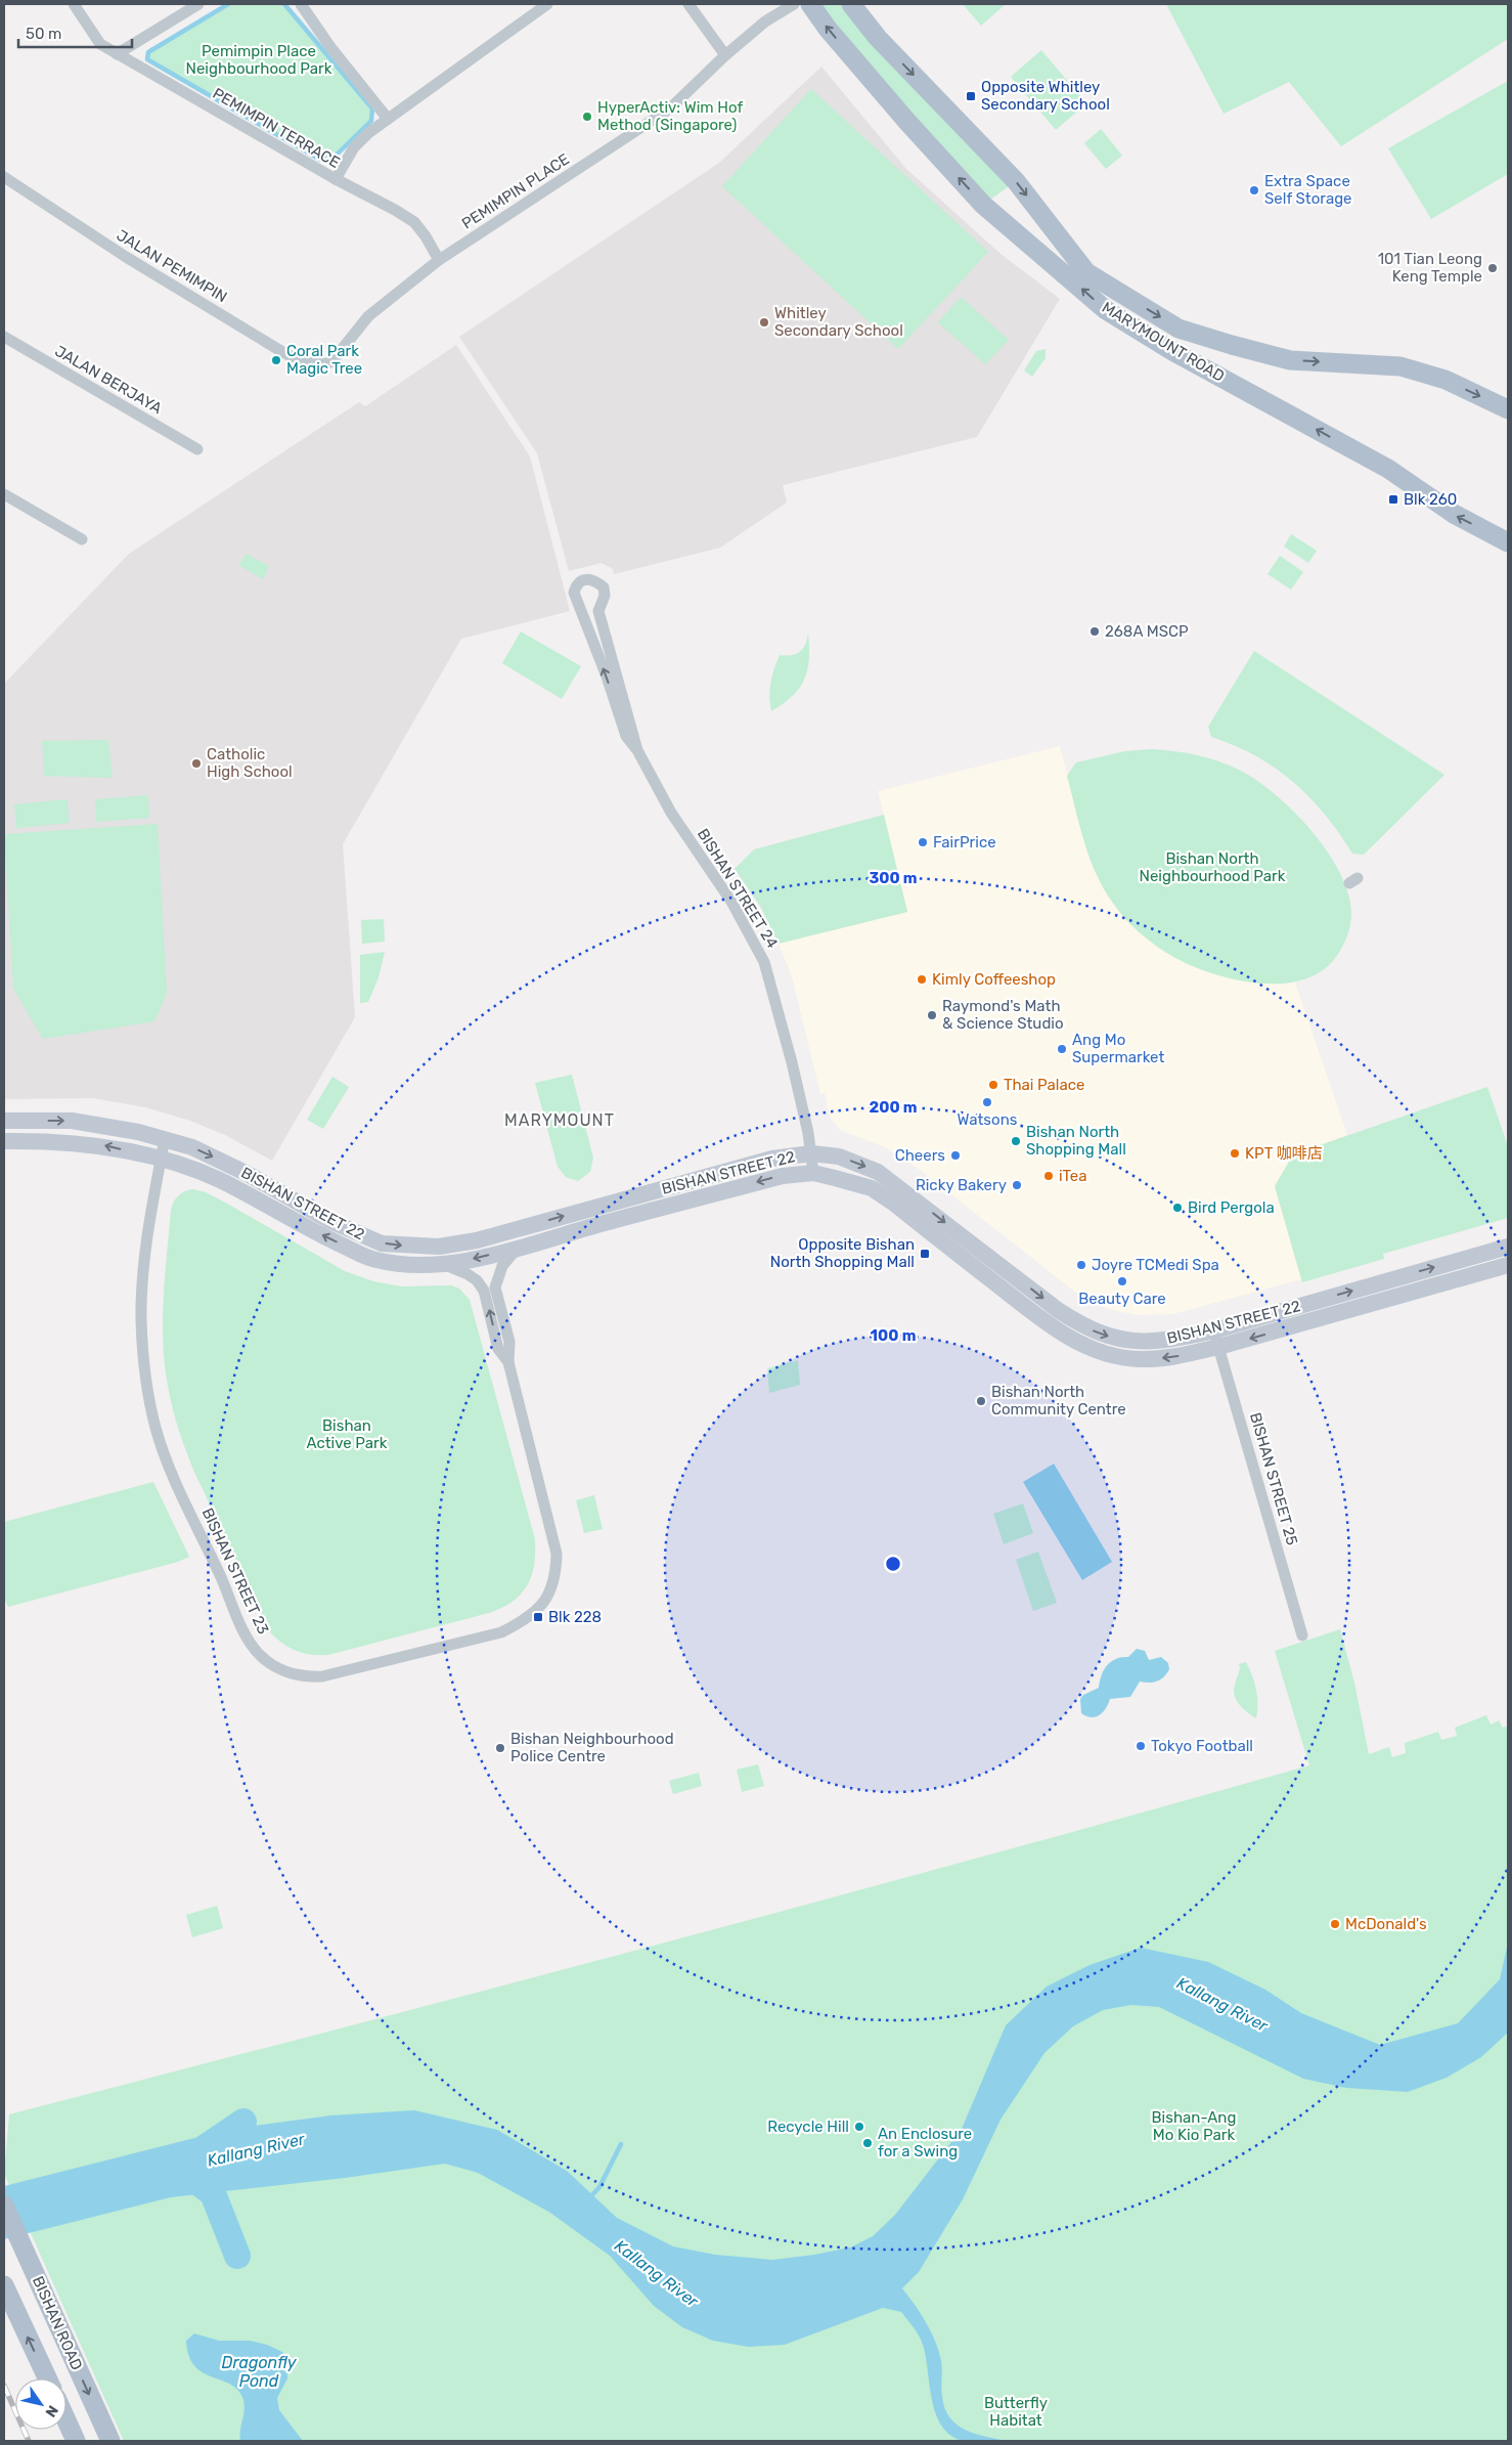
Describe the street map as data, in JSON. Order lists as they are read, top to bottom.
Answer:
{
  "streets": {
    "main road": ["MARYMOUNT ROAD", "BISHAN STREET 22", "BISHAN ROAD"],
    "street": [
      "PEMIMPIN TERRACE",
      "PEMIMPIN PLACE",
      "JALAN PEMIMPIN",
      "JALAN BERJAYA",
      "BISHAN STREET 24",
      "BISHAN STREET 25",
      "BISHAN STREET 23"
    ]
  },
  "crossings": [
    ["PEMIMPIN TERRACE", "PEMIMPIN PLACE"],
    ["PEMIMPIN PLACE", "JALAN PEMIMPIN"],
    ["BISHAN STREET 24", "BISHAN STREET 22"],
    ["BISHAN STREET 22", "BISHAN STREET 25"],
    ["BISHAN STREET 22", "BISHAN STREET 23"]
  ],
  "districts": ["MARYMOUNT"],
  "water": ["Kallang River", "Dragonfly Pond"],
  "parks": [
    "Pemimpin Place Neighbourhood Park",
    "Bishan North Neighbourhood Park",
    "Bishan Active Park",
    "Bishan-Ang Mo Kio Park",
    "Butterfly Habitat"
  ],
  "places": {
    "transit": [
      "Opposite Whitley Secondary School",
      "Blk 260",
      "Opposite Bishan North Shopping Mall",
      "Blk 228"
    ],
    "other": [
      "HyperActiv: Wim Hof Method (Singapore)",
      "Extra Space Self Storage",
      "101 Tian Leong Keng Temple",
      "Whitley Secondary School",
      "Coral Park Magic Tree",
      "268A MSCP",
      "Catholic High School",
      "FairPrice",
      "Kimly Coffeeshop",
      "Raymond's Math & Science Studio",
      "Ang Mo Supermarket",
      "Thai Palace",
      "Watsons",
      "Bishan North Shopping Mall",
      "KPT 咖啡店",
      "Cheers",
      "iTea",
      "Ricky Bakery",
      "Bird Pergola",
      "Joyre TCMedi Spa",
      "Beauty Care",
      "Bishan North Community Centre",
      "Tokyo Football",
      "Bishan Neighbourhood Police Centre",
      "McDonald's",
      "Recycle Hill",
      "An Enclosure for a Swing"
    ]
  },
  "scale_bar": "50 m",
  "north": "bottom right",
  "rings": ["300 m", "200 m", "100 m"]
}
